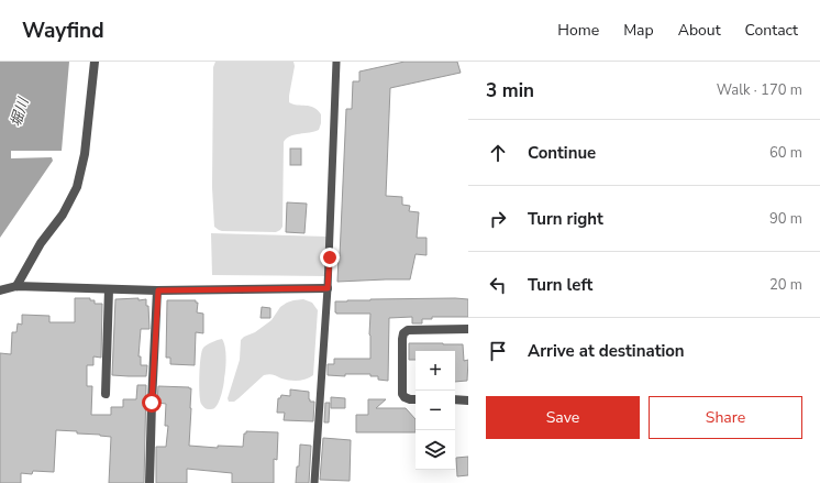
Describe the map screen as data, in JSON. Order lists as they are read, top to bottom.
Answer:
{
  "water": ["堀川"],
  "page": {
    "header": "Wayfind",
    "nav": [
      "Home",
      "Map",
      "About",
      "Contact"
    ],
    "heading": ["3 min", "Walk · 170 m"],
    "list": [
      ["Continue", "60 m"],
      ["Turn right", "90 m"],
      ["Turn left", "20 m"],
      "Arrive at destination"
    ],
    "map_buttons": ["+", "−"],
    "buttons": ["Save", "Share"]
  }
}
